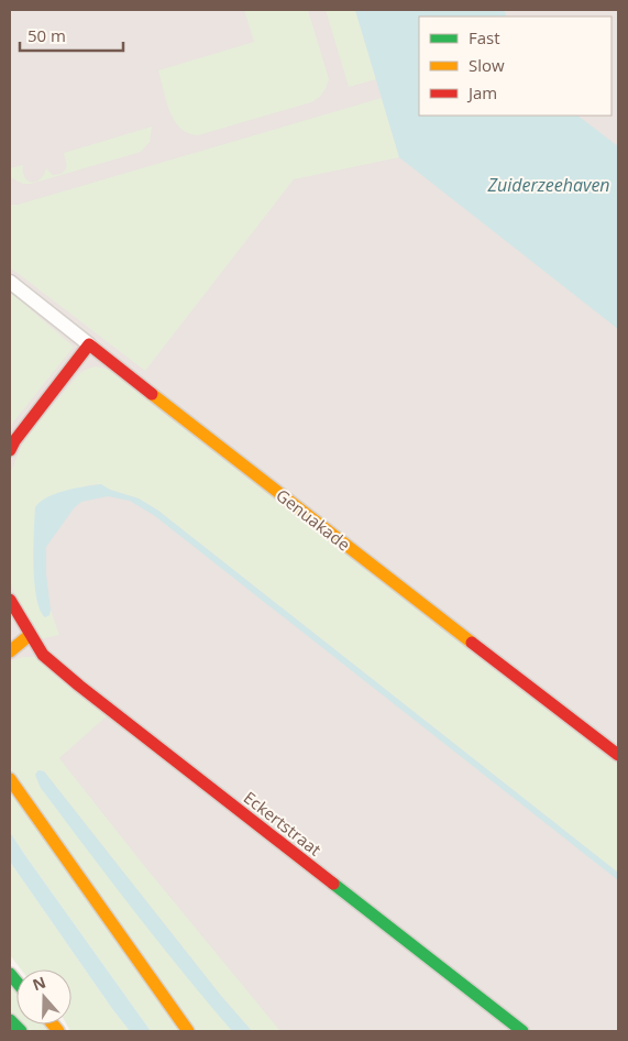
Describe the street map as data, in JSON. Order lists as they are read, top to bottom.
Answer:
{
  "streets": {
    "main road": ["Genuakade", "Eckertstraat"]
  },
  "water": ["Zuiderzeehaven"],
  "legend": ["Fast", "Slow", "Jam"],
  "scale_bar": "50 m",
  "north": "top"
}
